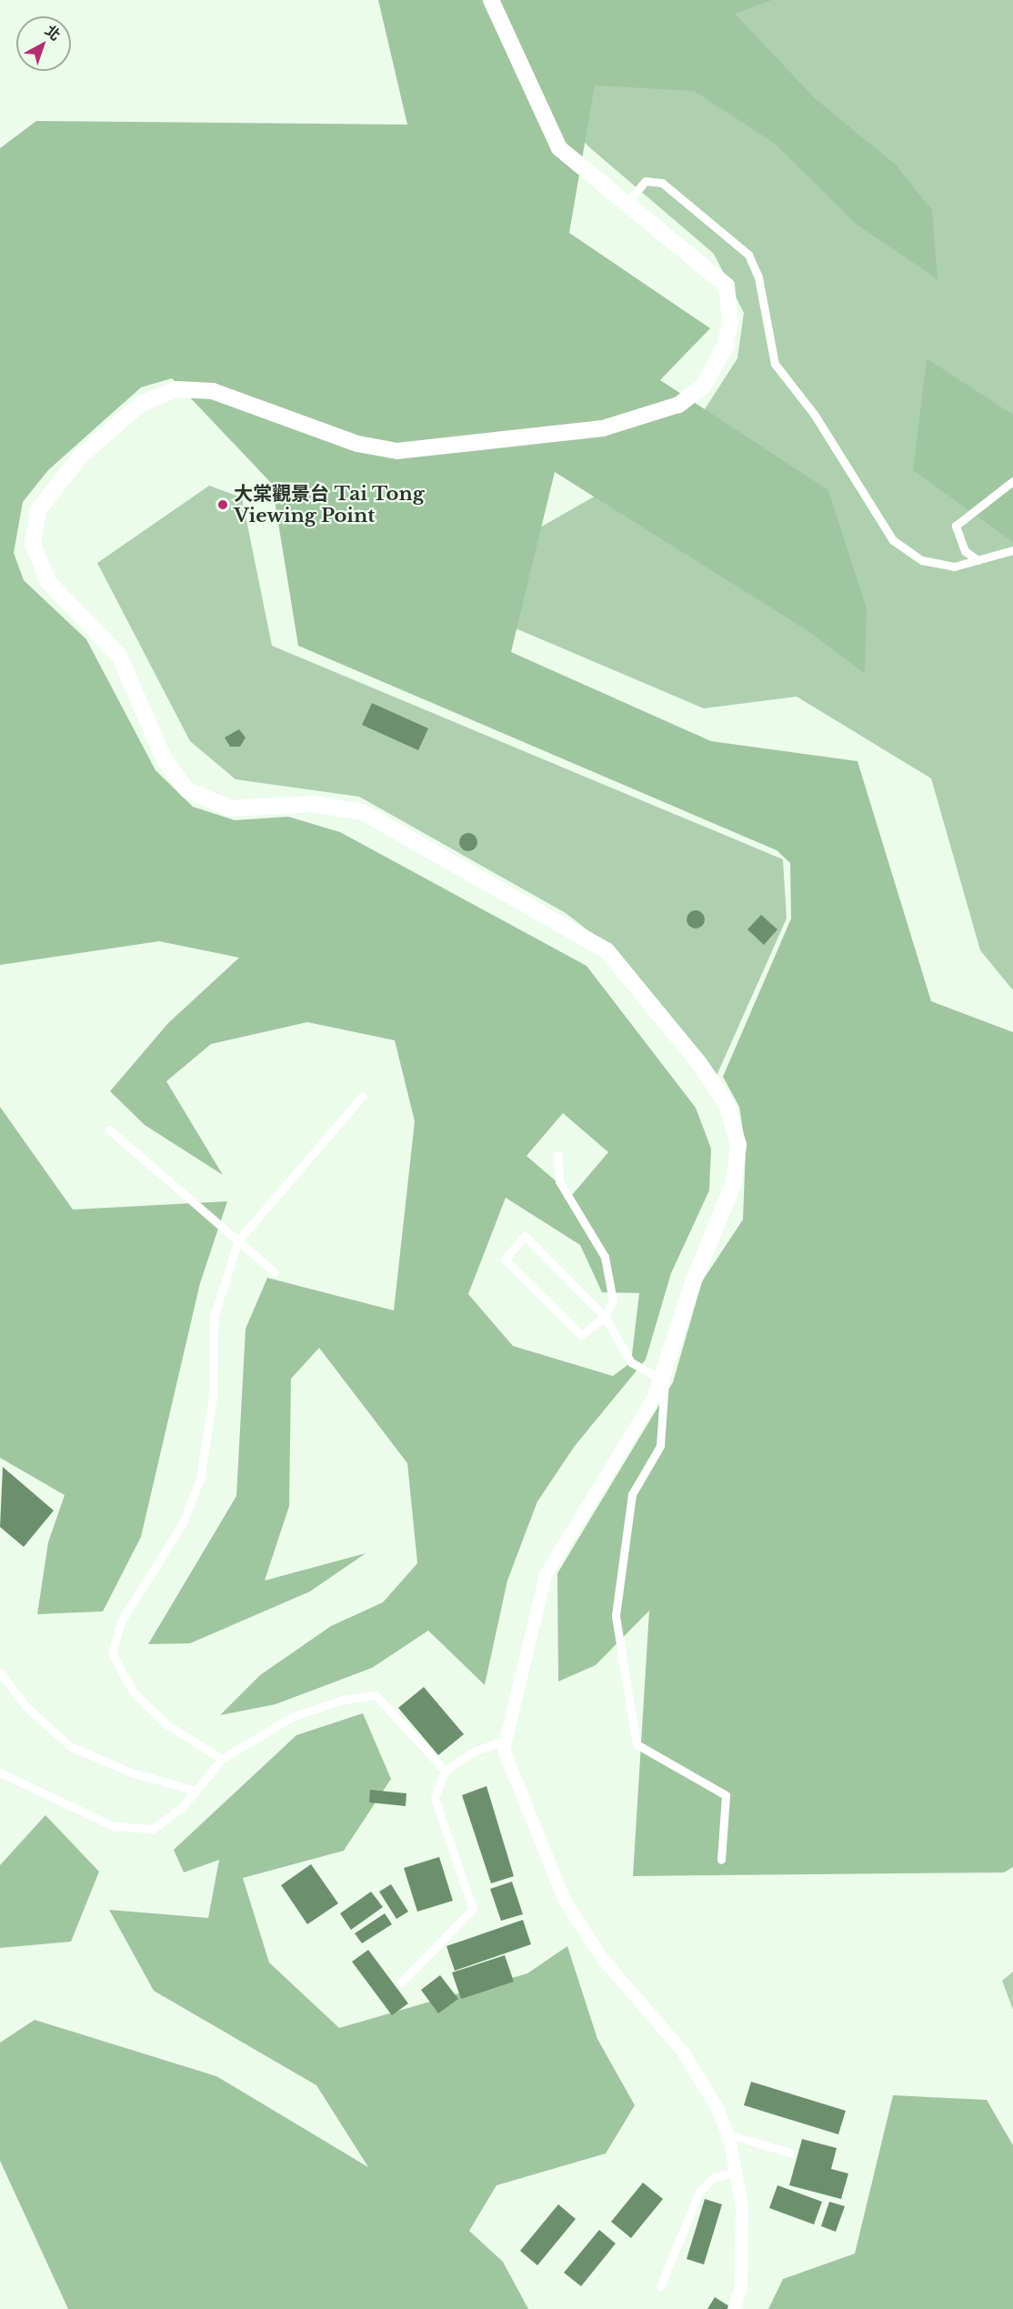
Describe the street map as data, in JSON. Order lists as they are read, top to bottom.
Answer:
{
  "places": ["大棠觀景台 Tai Tong Viewing Point"],
  "north": "top right"
}
